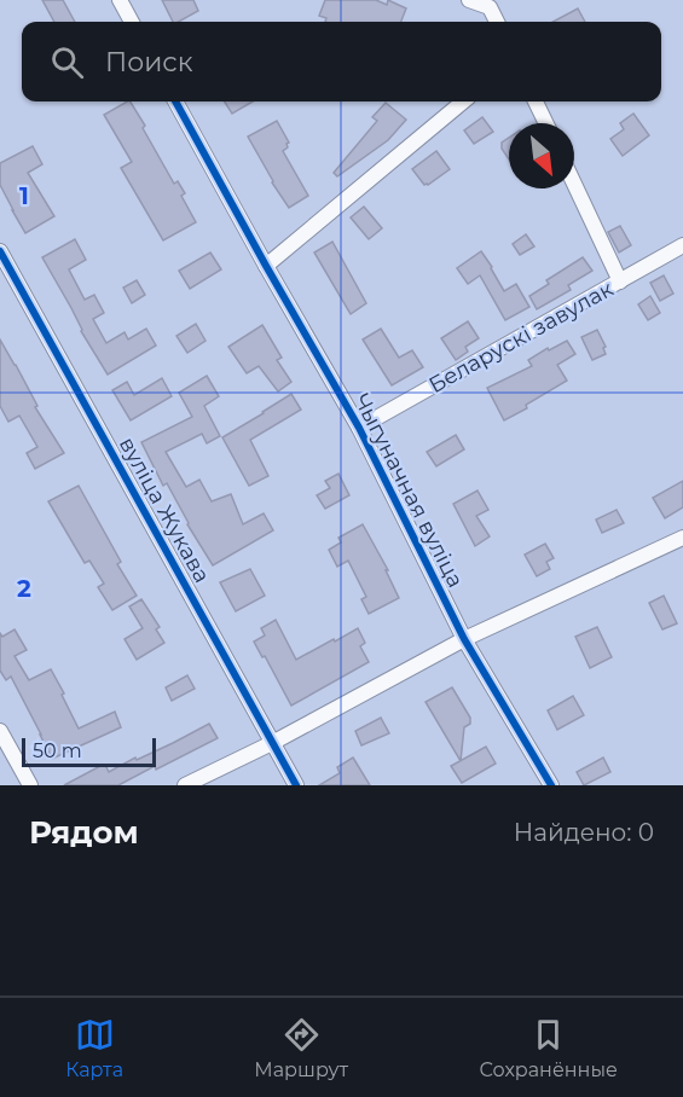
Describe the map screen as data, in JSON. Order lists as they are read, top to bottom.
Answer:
{
  "streets": {
    "street": ["Беларускі завулак", "Чыгуначная вуліца", "вуліца Жукава"]
  },
  "crossings": [
    ["Беларускі завулак", "Чыгуначная вуліца"]
  ],
  "scale_bar": "50 m",
  "north": "bottom right",
  "page": {
    "search": "Поиск",
    "scale": "50 m",
    "heading": ["Рядом", "Найдено: 0"],
    "nav": ["Карта", "Маршрут", "Сохранённые"]
  },
  "grid": {
    "rows": ["1", "2"]
  }
}
